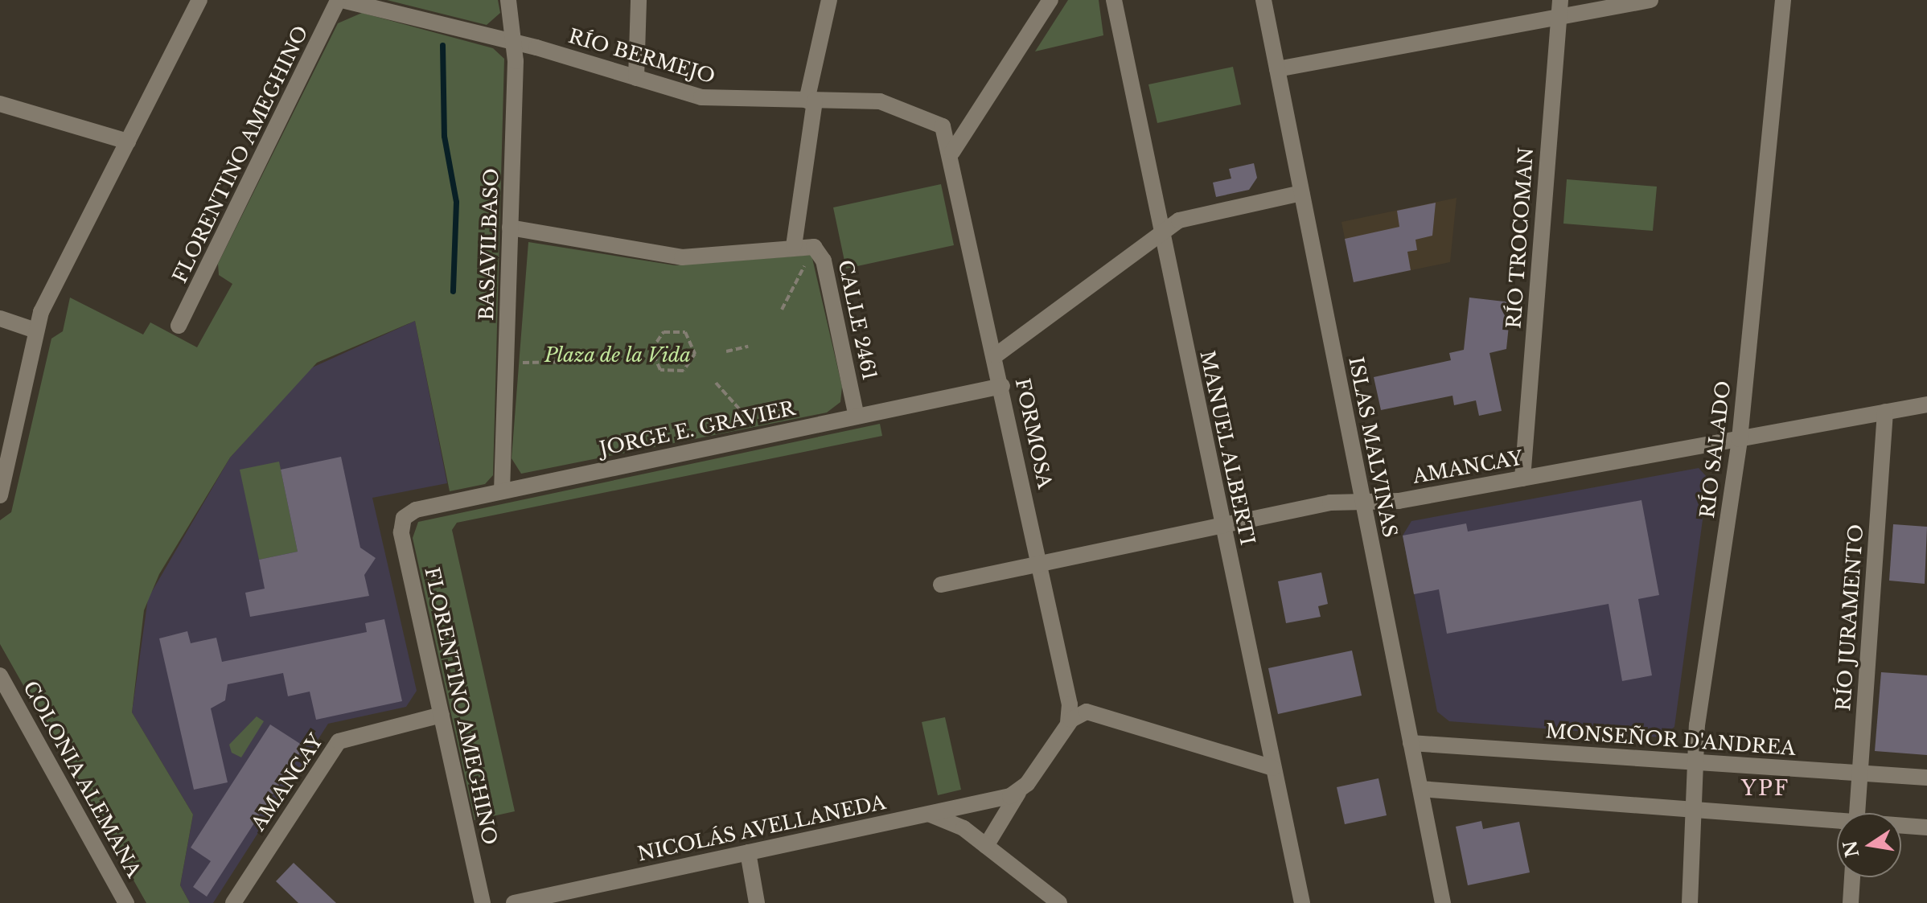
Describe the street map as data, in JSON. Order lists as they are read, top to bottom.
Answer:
{
  "streets": {
    "street": [
      "RÍO BERMEJO",
      "FLORENTINO AMEGHINO",
      "RÍO TROCOMAN",
      "BASAVILBASO",
      "CALLE 2461",
      "JORGE E. GRAVIER",
      "FORMOSA",
      "ISLAS MALVINAS",
      "MANUEL ALBERTI",
      "RÍO SALADO",
      "AMANCAY",
      "RÍO JURAMENTO",
      "MONSEÑOR D'ANDREA",
      "COLONIA ALEMANA",
      "NICOLÁS AVELLANEDA"
    ]
  },
  "crossings": [
    ["RÍO BERMEJO", "FLORENTINO AMEGHINO"],
    ["RÍO BERMEJO", "BASAVILBASO"],
    ["RÍO BERMEJO", "FORMOSA"],
    ["FLORENTINO AMEGHINO", "JORGE E. GRAVIER"],
    ["FLORENTINO AMEGHINO", "AMANCAY"],
    ["RÍO TROCOMAN", "AMANCAY"],
    ["BASAVILBASO", "JORGE E. GRAVIER"],
    ["CALLE 2461", "JORGE E. GRAVIER"],
    ["JORGE E. GRAVIER", "FORMOSA"],
    ["FORMOSA", "AMANCAY"],
    ["ISLAS MALVINAS", "AMANCAY"],
    ["ISLAS MALVINAS", "MONSEÑOR D'ANDREA"],
    ["MANUEL ALBERTI", "AMANCAY"],
    ["RÍO SALADO", "AMANCAY"],
    ["RÍO SALADO", "MONSEÑOR D'ANDREA"],
    ["AMANCAY", "RÍO JURAMENTO"],
    ["RÍO JURAMENTO", "MONSEÑOR D'ANDREA"]
  ],
  "districts": ["YPF"],
  "parks": ["Plaza de la Vida"],
  "north": "left"
}
